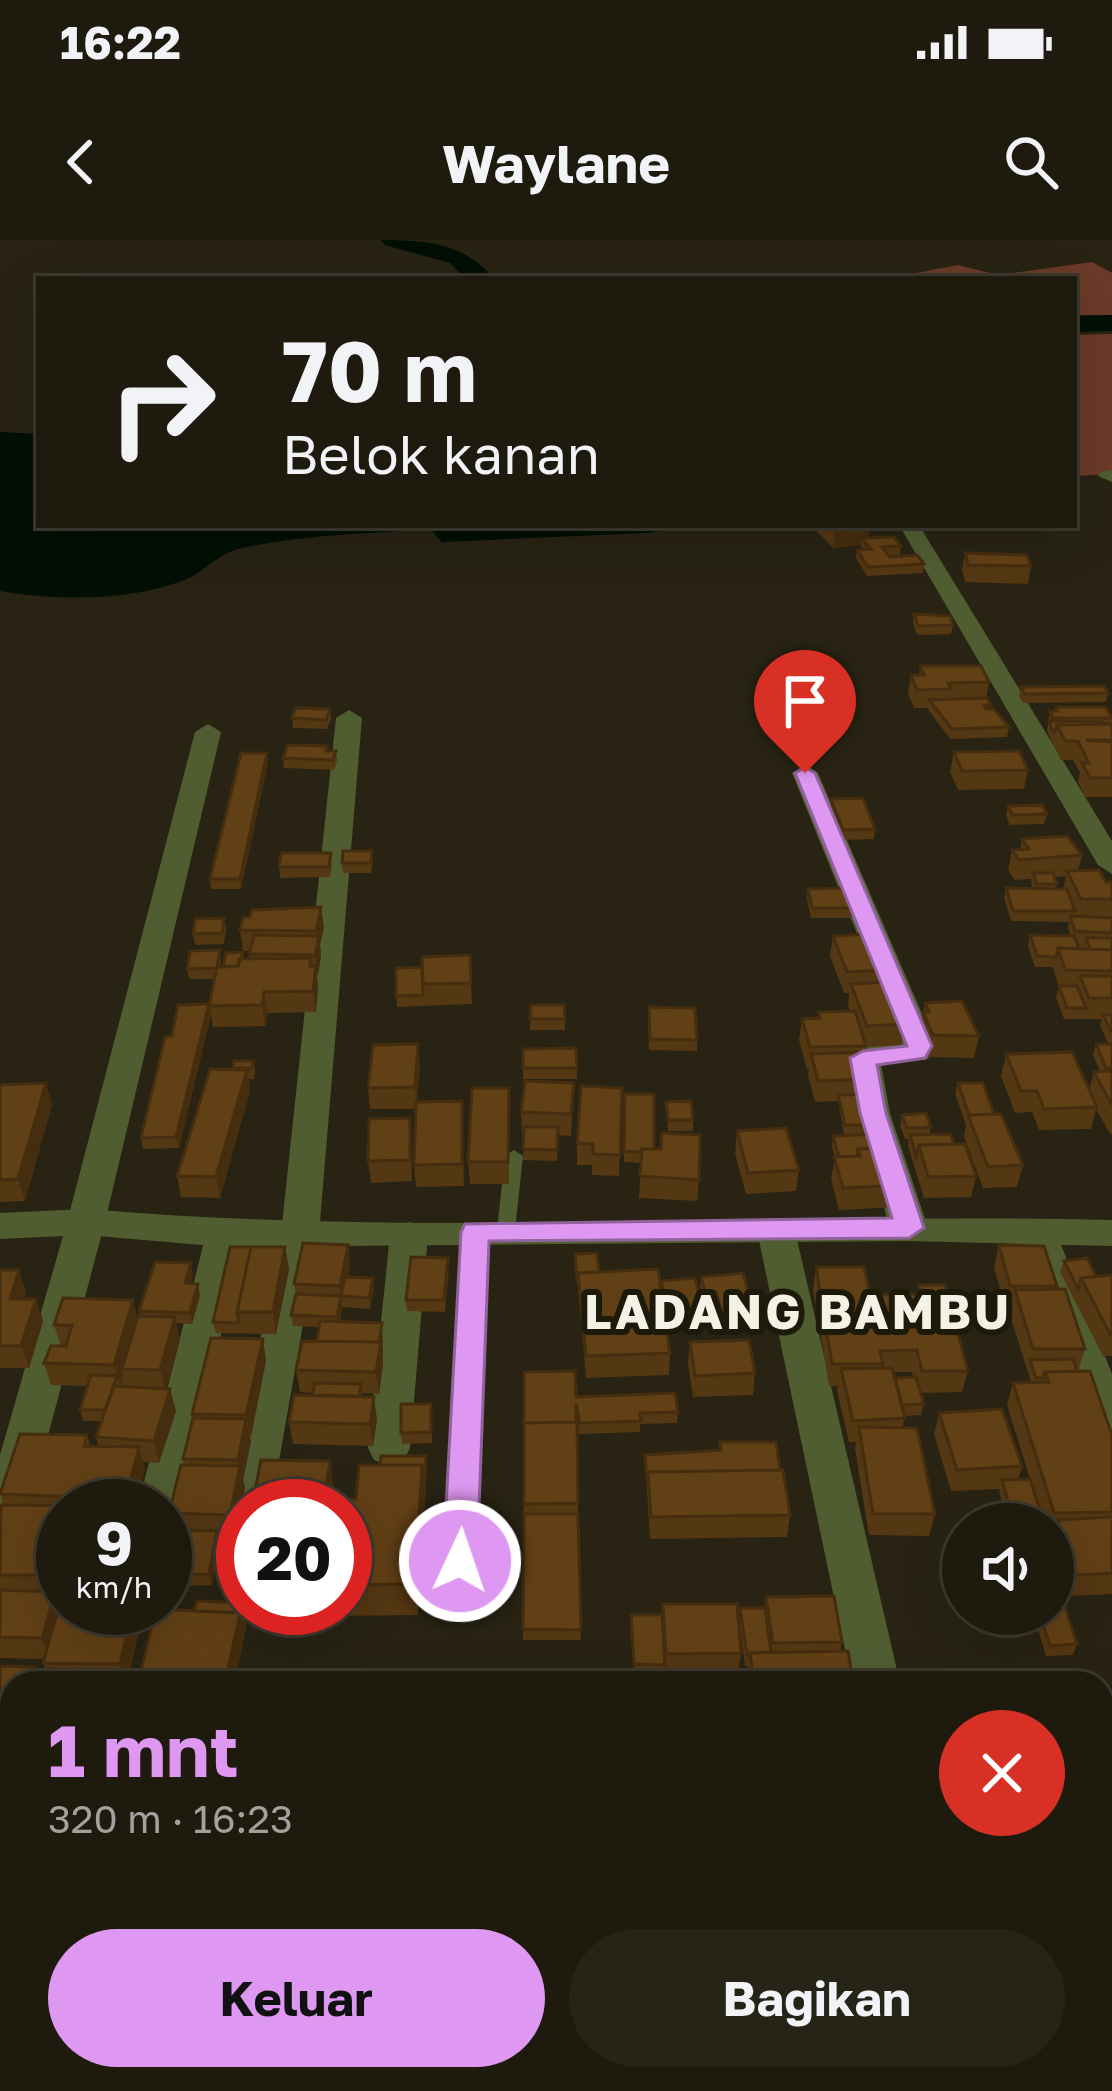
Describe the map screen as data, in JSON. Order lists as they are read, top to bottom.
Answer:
{
  "districts": ["LADANG BAMBU"],
  "page": {
    "status": "16:22",
    "header": "Waylane",
    "turn": ["70 m", "Belok kanan"],
    "speed": "9 km/h",
    "limit": "20",
    "heading": ["1 mnt", "320 m · 16:23"],
    "buttons": ["Keluar", "Bagikan"]
  }
}
